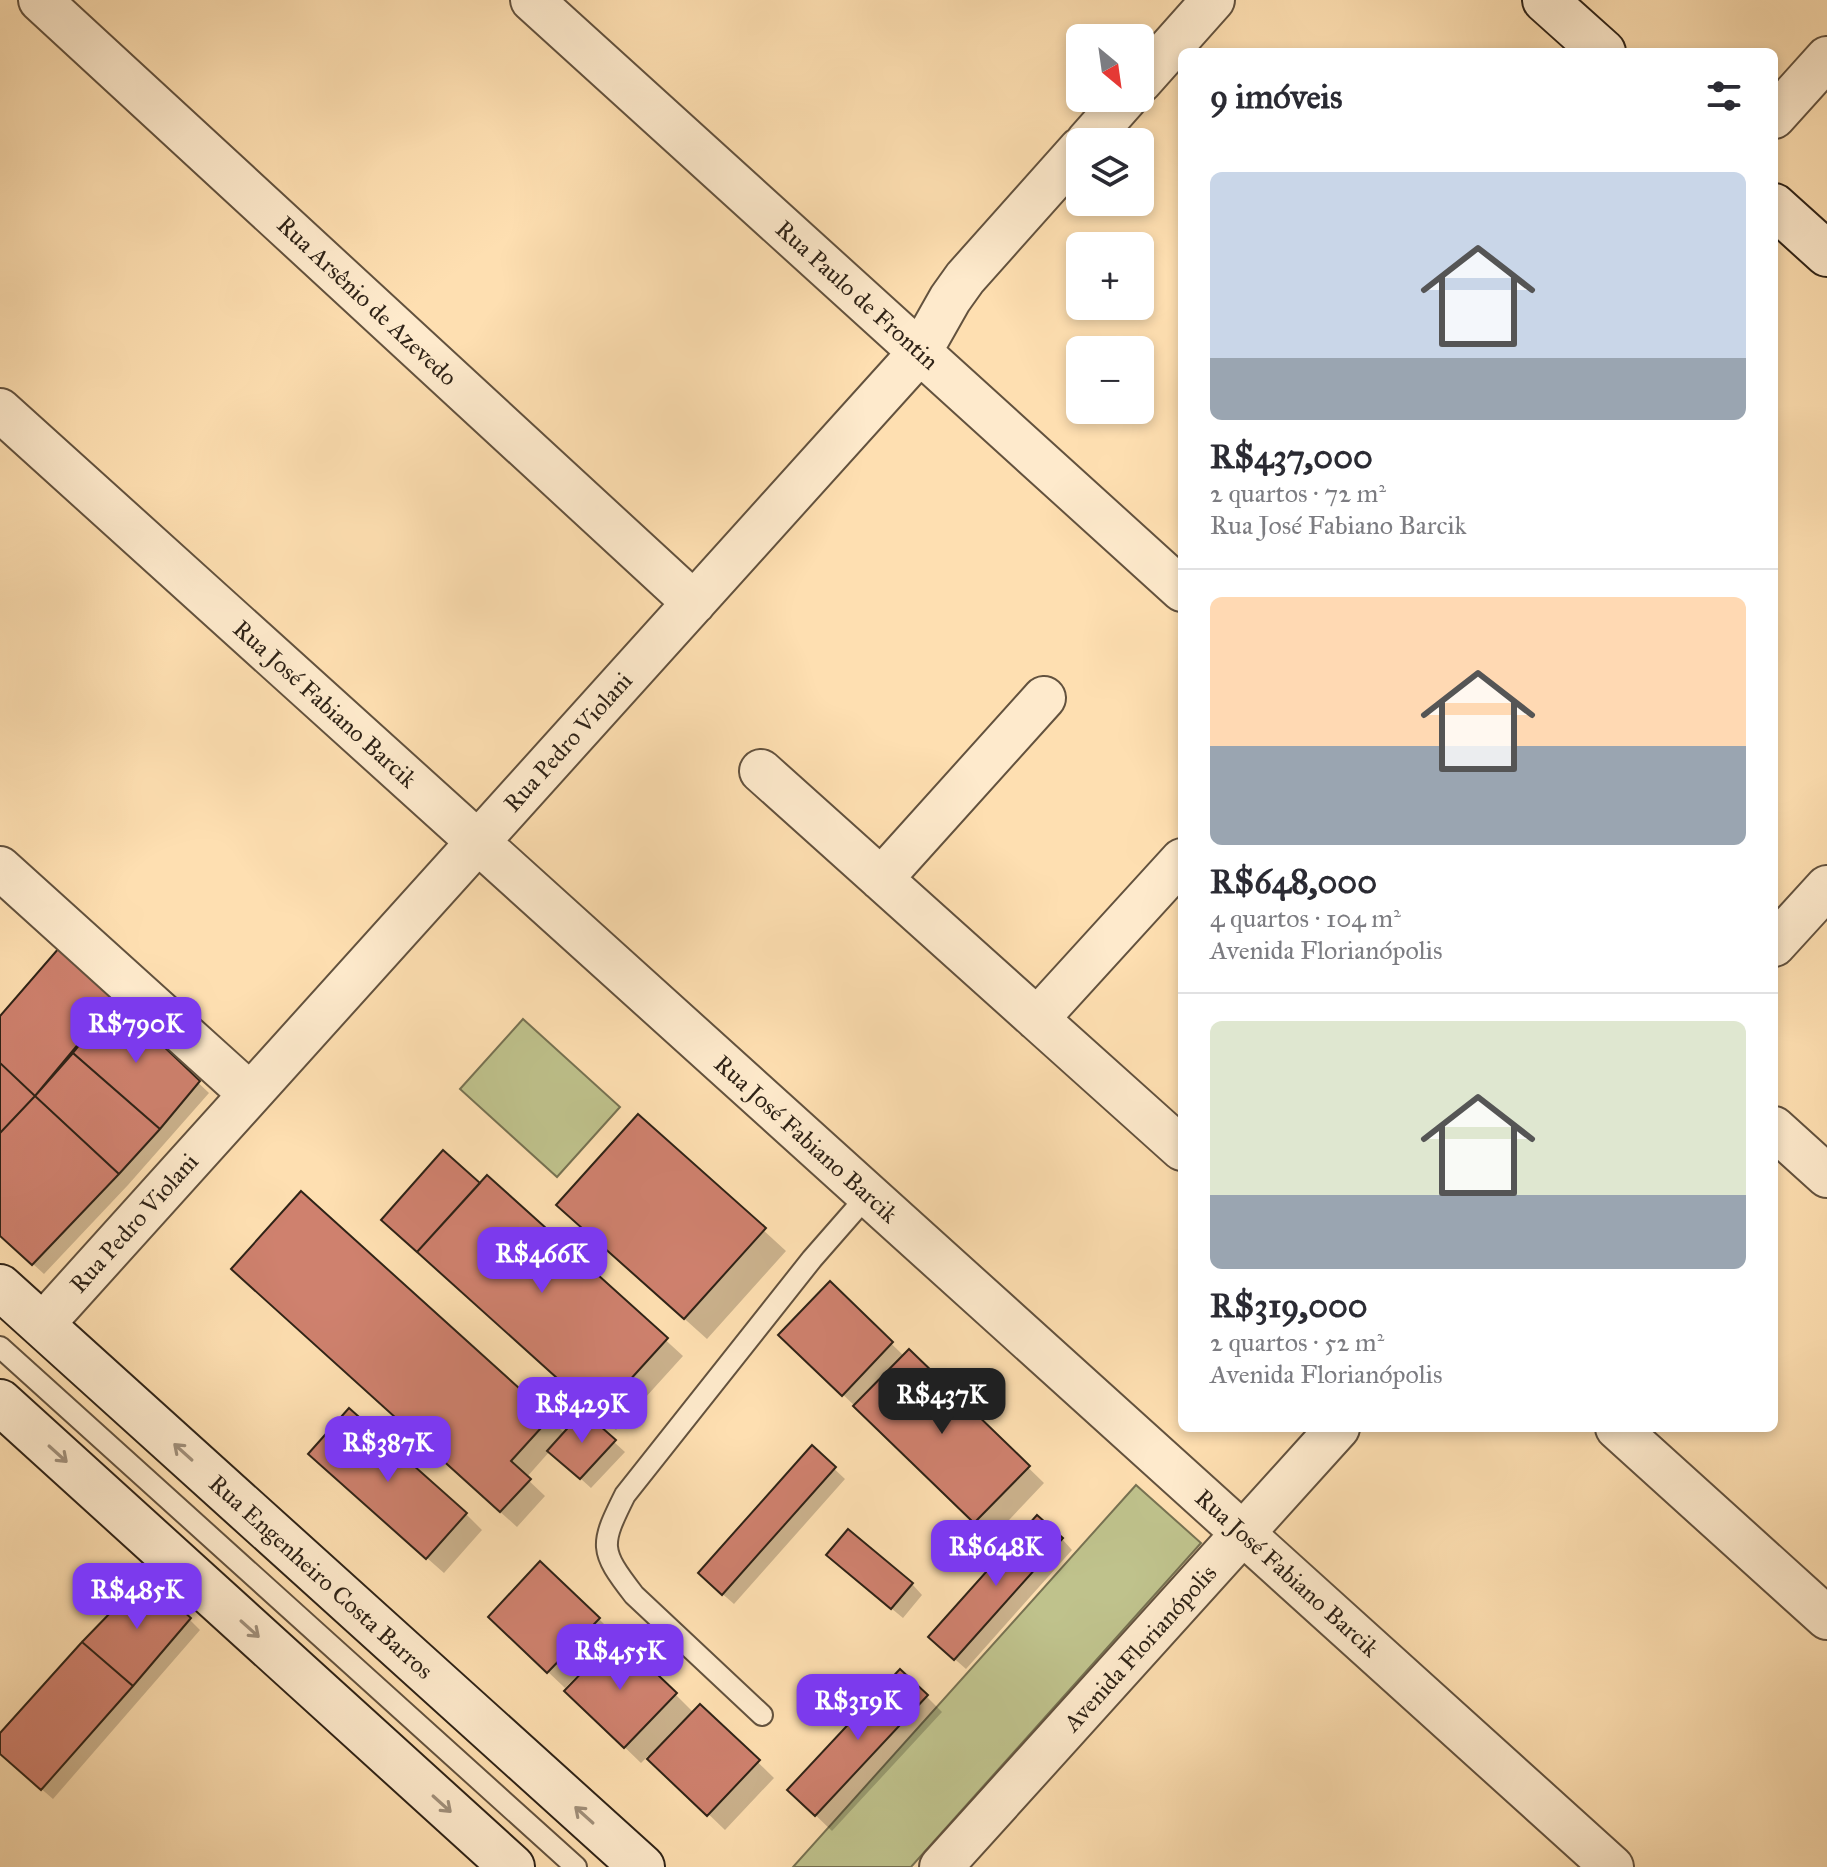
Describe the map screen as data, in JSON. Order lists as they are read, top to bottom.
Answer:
{
  "streets": {
    "street": [
      "Rua Paulo de Frontin",
      "Rua Arsênio de Azevedo",
      "Rua José Fabiano Barcik",
      "Rua Pedro Violani",
      "Rua Engenheiro Costa Barros",
      "Avenida Florianópolis"
    ]
  },
  "crossings": [
    ["Rua Paulo de Frontin", "Rua Pedro Violani"],
    ["Rua Arsênio de Azevedo", "Rua Pedro Violani"],
    ["Rua José Fabiano Barcik", "Rua Pedro Violani"],
    ["Rua José Fabiano Barcik", "Avenida Florianópolis"],
    ["Rua Pedro Violani", "Rua Engenheiro Costa Barros"]
  ],
  "north": "bottom right",
  "page": {
    "map_buttons": ["+", "−"],
    "heading": "9 imóveis",
    "list": [
      {
        "name": "R$437,000",
        "note": "2 quartos · 72 m² · Rua José Fabiano Barcik"
      },
      {
        "name": "R$648,000",
        "note": "4 quartos · 104 m² · Avenida Florianópolis"
      },
      {
        "name": "R$319,000",
        "note": "2 quartos · 52 m² · Avenida Florianópolis"
      }
    ],
    "price": [
      "R$790K",
      "R$466K",
      "R$437K",
      "R$429K",
      "R$387K",
      "R$648K",
      "R$485K",
      "R$455K",
      "R$319K"
    ]
  }
}
